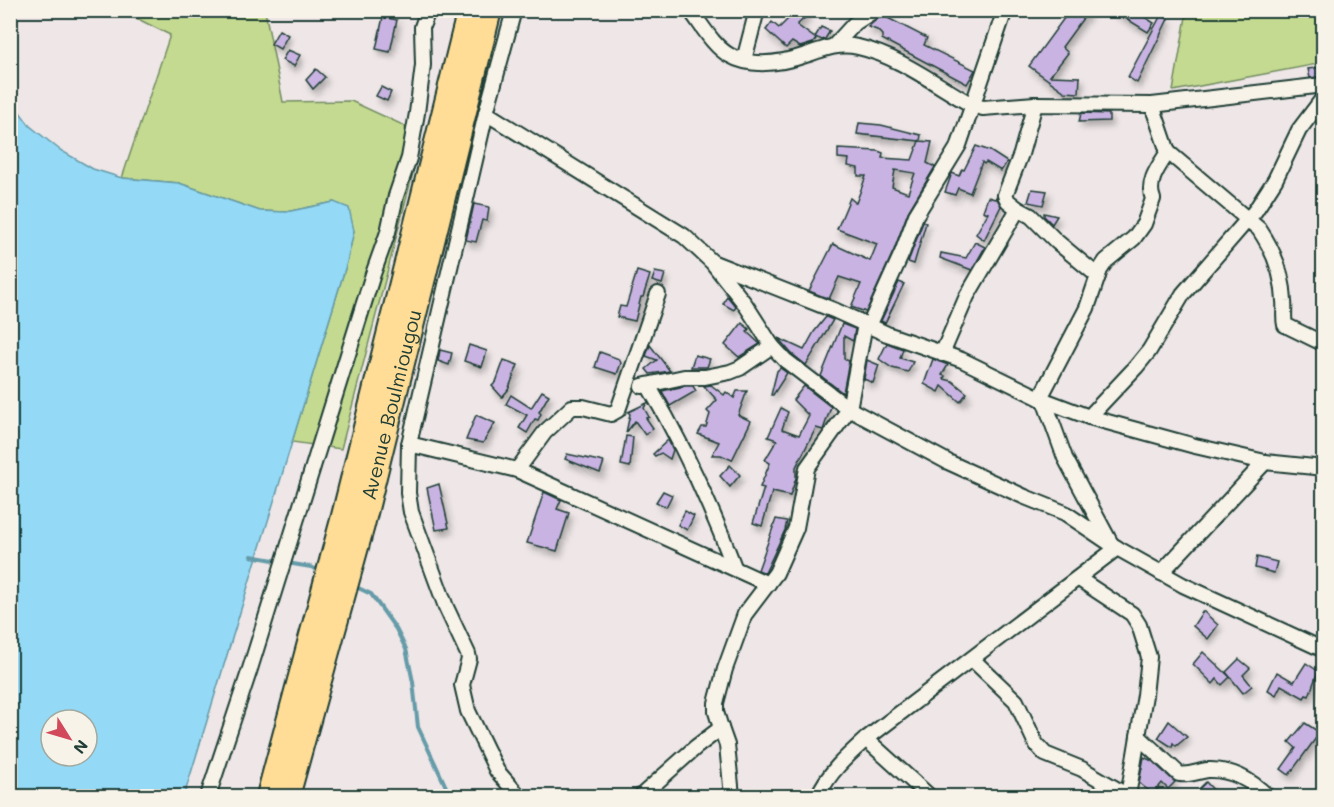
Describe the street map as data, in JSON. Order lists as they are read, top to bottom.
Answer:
{
  "streets": {
    "highway": ["Avenue Boulmiougou"]
  },
  "north": "bottom right"
}
